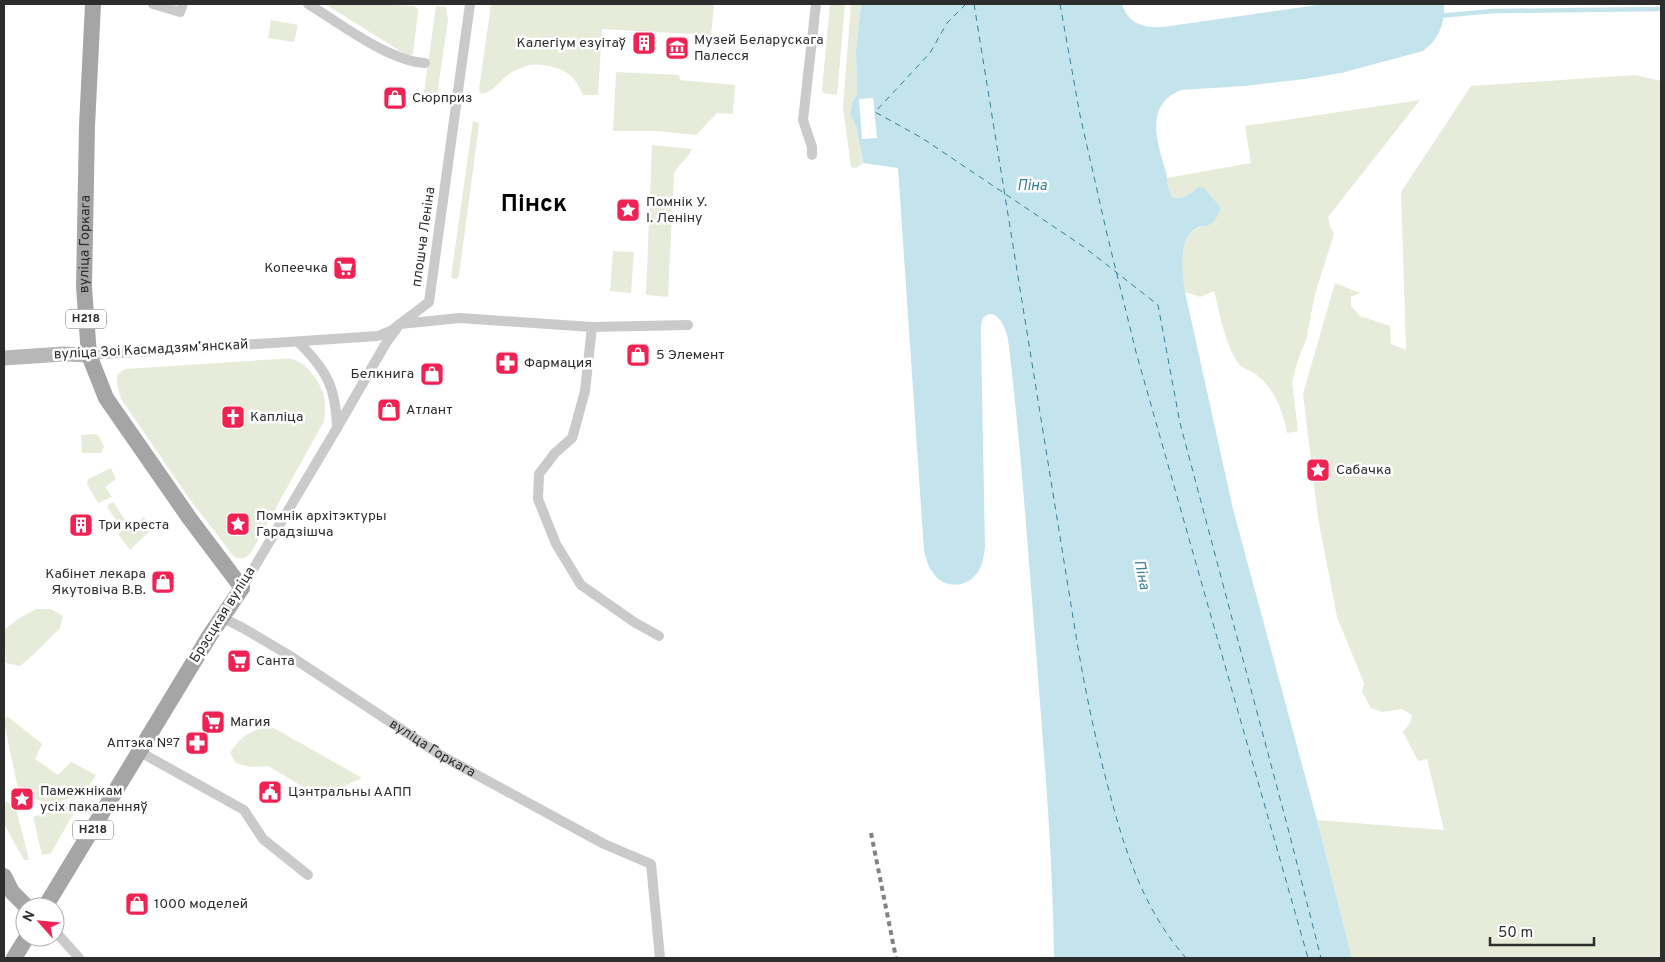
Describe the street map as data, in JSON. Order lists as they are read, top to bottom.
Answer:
{
  "streets": {
    "main road": [
      "вуліца Горкага",
      "Н218",
      "вуліца Зоі Касмадзямʼянскай",
      "Брэсцкая вуліца"
    ],
    "street": ["плошча Леніна"]
  },
  "crossings": [
    ["плошча Леніна", "вуліца Зоі Касмадзямʼянскай"],
    ["плошча Леніна", "Брэсцкая вуліца"],
    ["вуліца Горкага", "вуліца Зоі Касмадзямʼянскай"],
    ["вуліца Горкага", "Брэсцкая вуліца"],
    ["вуліца Зоі Касмадзямʼянскай", "Брэсцкая вуліца"]
  ],
  "districts": ["Пінск"],
  "water": ["Піна"],
  "places": {
    "building": ["Калегіум езуітаў", "Три креста"],
    "museum": ["Музей Беларускага Палесся"],
    "shop": [
      "Сюрприз",
      "5 Элемент",
      "Белкнига",
      "Атлант",
      "Кабінет лекара Якутовіча В.В.",
      "1000 моделей"
    ],
    "place": [
      "Помнік У. І. Леніну",
      "Сабачка",
      "Помнік архітэктуры Гарадзішча",
      "Памежнікам усіх пакаленняў"
    ],
    "supermarket": ["Копеечка", "Санта", "Магия"],
    "pharmacy": ["Фармация", "Аптэка №7"],
    "church": ["Капліца"],
    "public building": ["Цэнтральны ААПП"]
  },
  "scale_bar": "50 m",
  "north": "top left"
}
